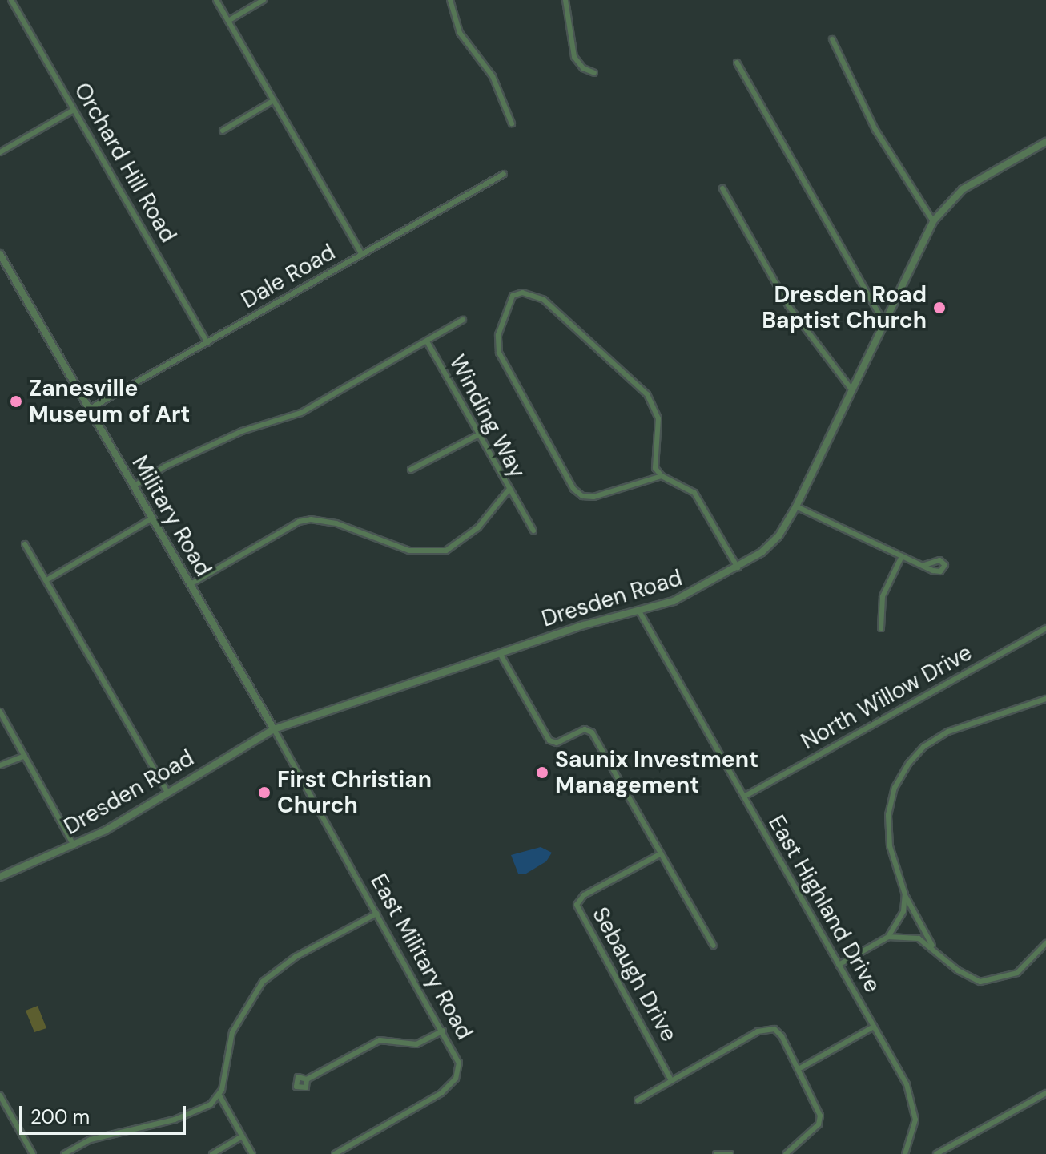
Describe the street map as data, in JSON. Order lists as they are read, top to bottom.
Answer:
{
  "streets": {
    "street": [
      "Orchard Hill Road",
      "Dale Road",
      "Winding Way",
      "Military Road",
      "Dresden Road",
      "North Willow Drive",
      "East Highland Drive",
      "East Military Road",
      "Sebaugh Drive"
    ]
  },
  "crossings": [
    ["Orchard Hill Road", "Dale Road"],
    ["Dale Road", "Military Road"],
    ["Winding Way", "Military Road"],
    ["Military Road", "Dresden Road"],
    ["Military Road", "East Military Road"],
    ["Dresden Road", "East Highland Drive"],
    ["Dresden Road", "East Military Road"],
    ["North Willow Drive", "East Highland Drive"]
  ],
  "places": [
    "Dresden Road Baptist Church",
    "Zanesville Museum of Art",
    "Saunix Investment Management",
    "First Christian Church"
  ],
  "scale_bar": "200 m"
}
